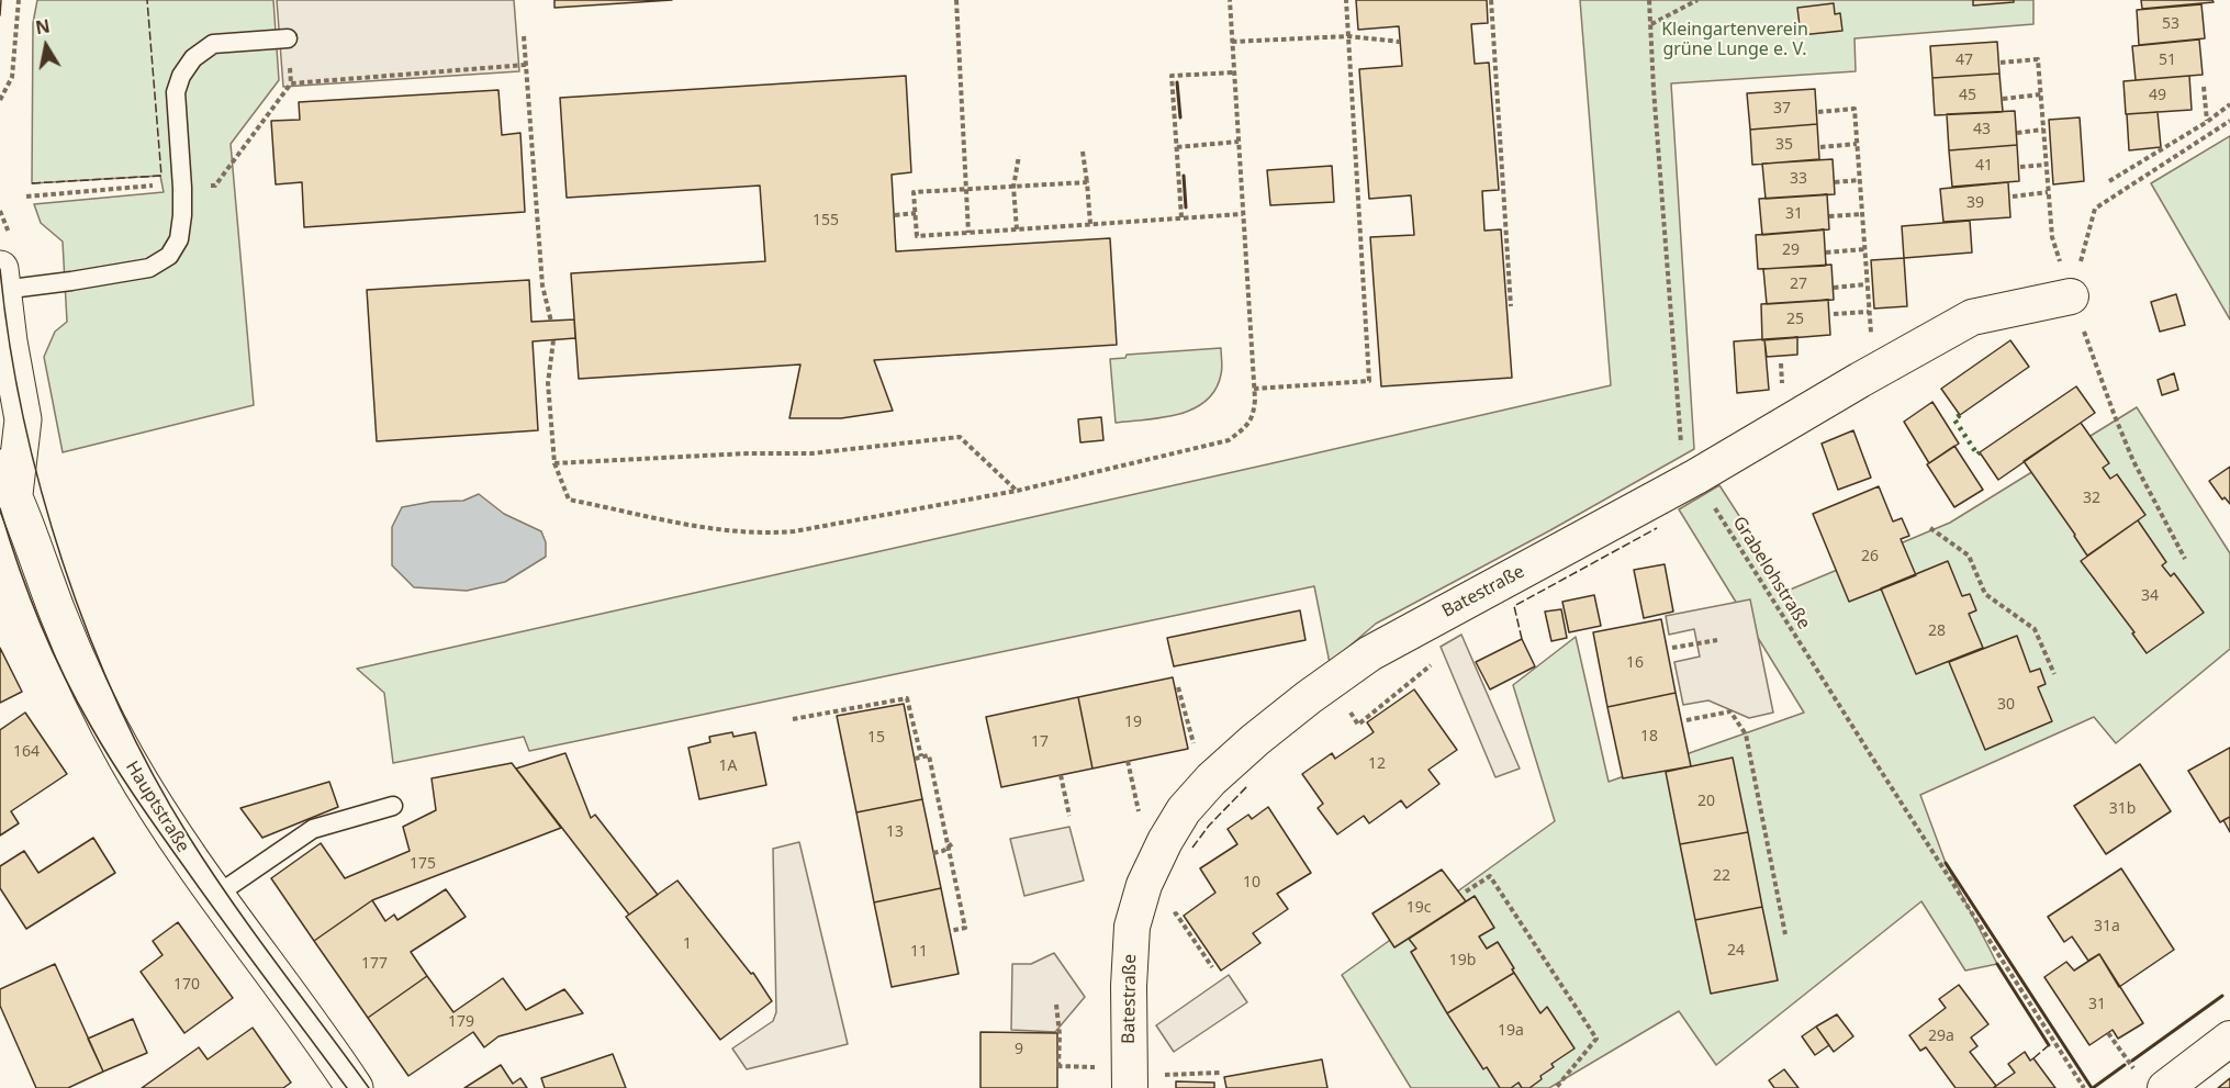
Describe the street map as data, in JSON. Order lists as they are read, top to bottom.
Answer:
{
  "streets": {
    "main road": ["Hauptstraße"],
    "street": ["Batestraße"],
    "path": ["Grabelohstraße"]
  },
  "crossings": [
    ["Grabelohstraße", "Batestraße"]
  ],
  "parks": ["Kleingartenverein grüne Lunge e. V."],
  "house_numbers": [
    "53",
    "47",
    "51",
    "45",
    "49",
    "37",
    "43",
    "35",
    "41",
    "33",
    "39",
    "31",
    "155",
    "29",
    "27",
    "25",
    "32",
    "26",
    "34",
    "28",
    "16",
    "30",
    "19",
    "18",
    "15",
    "17",
    "164",
    "12",
    "1A",
    "20",
    "31b",
    "13",
    "175",
    "22",
    "10",
    "19c",
    "31a",
    "1",
    "24",
    "11",
    "19b",
    "177",
    "170",
    "31",
    "179",
    "19a",
    "29a",
    "9"
  ],
  "north": "top"
}
